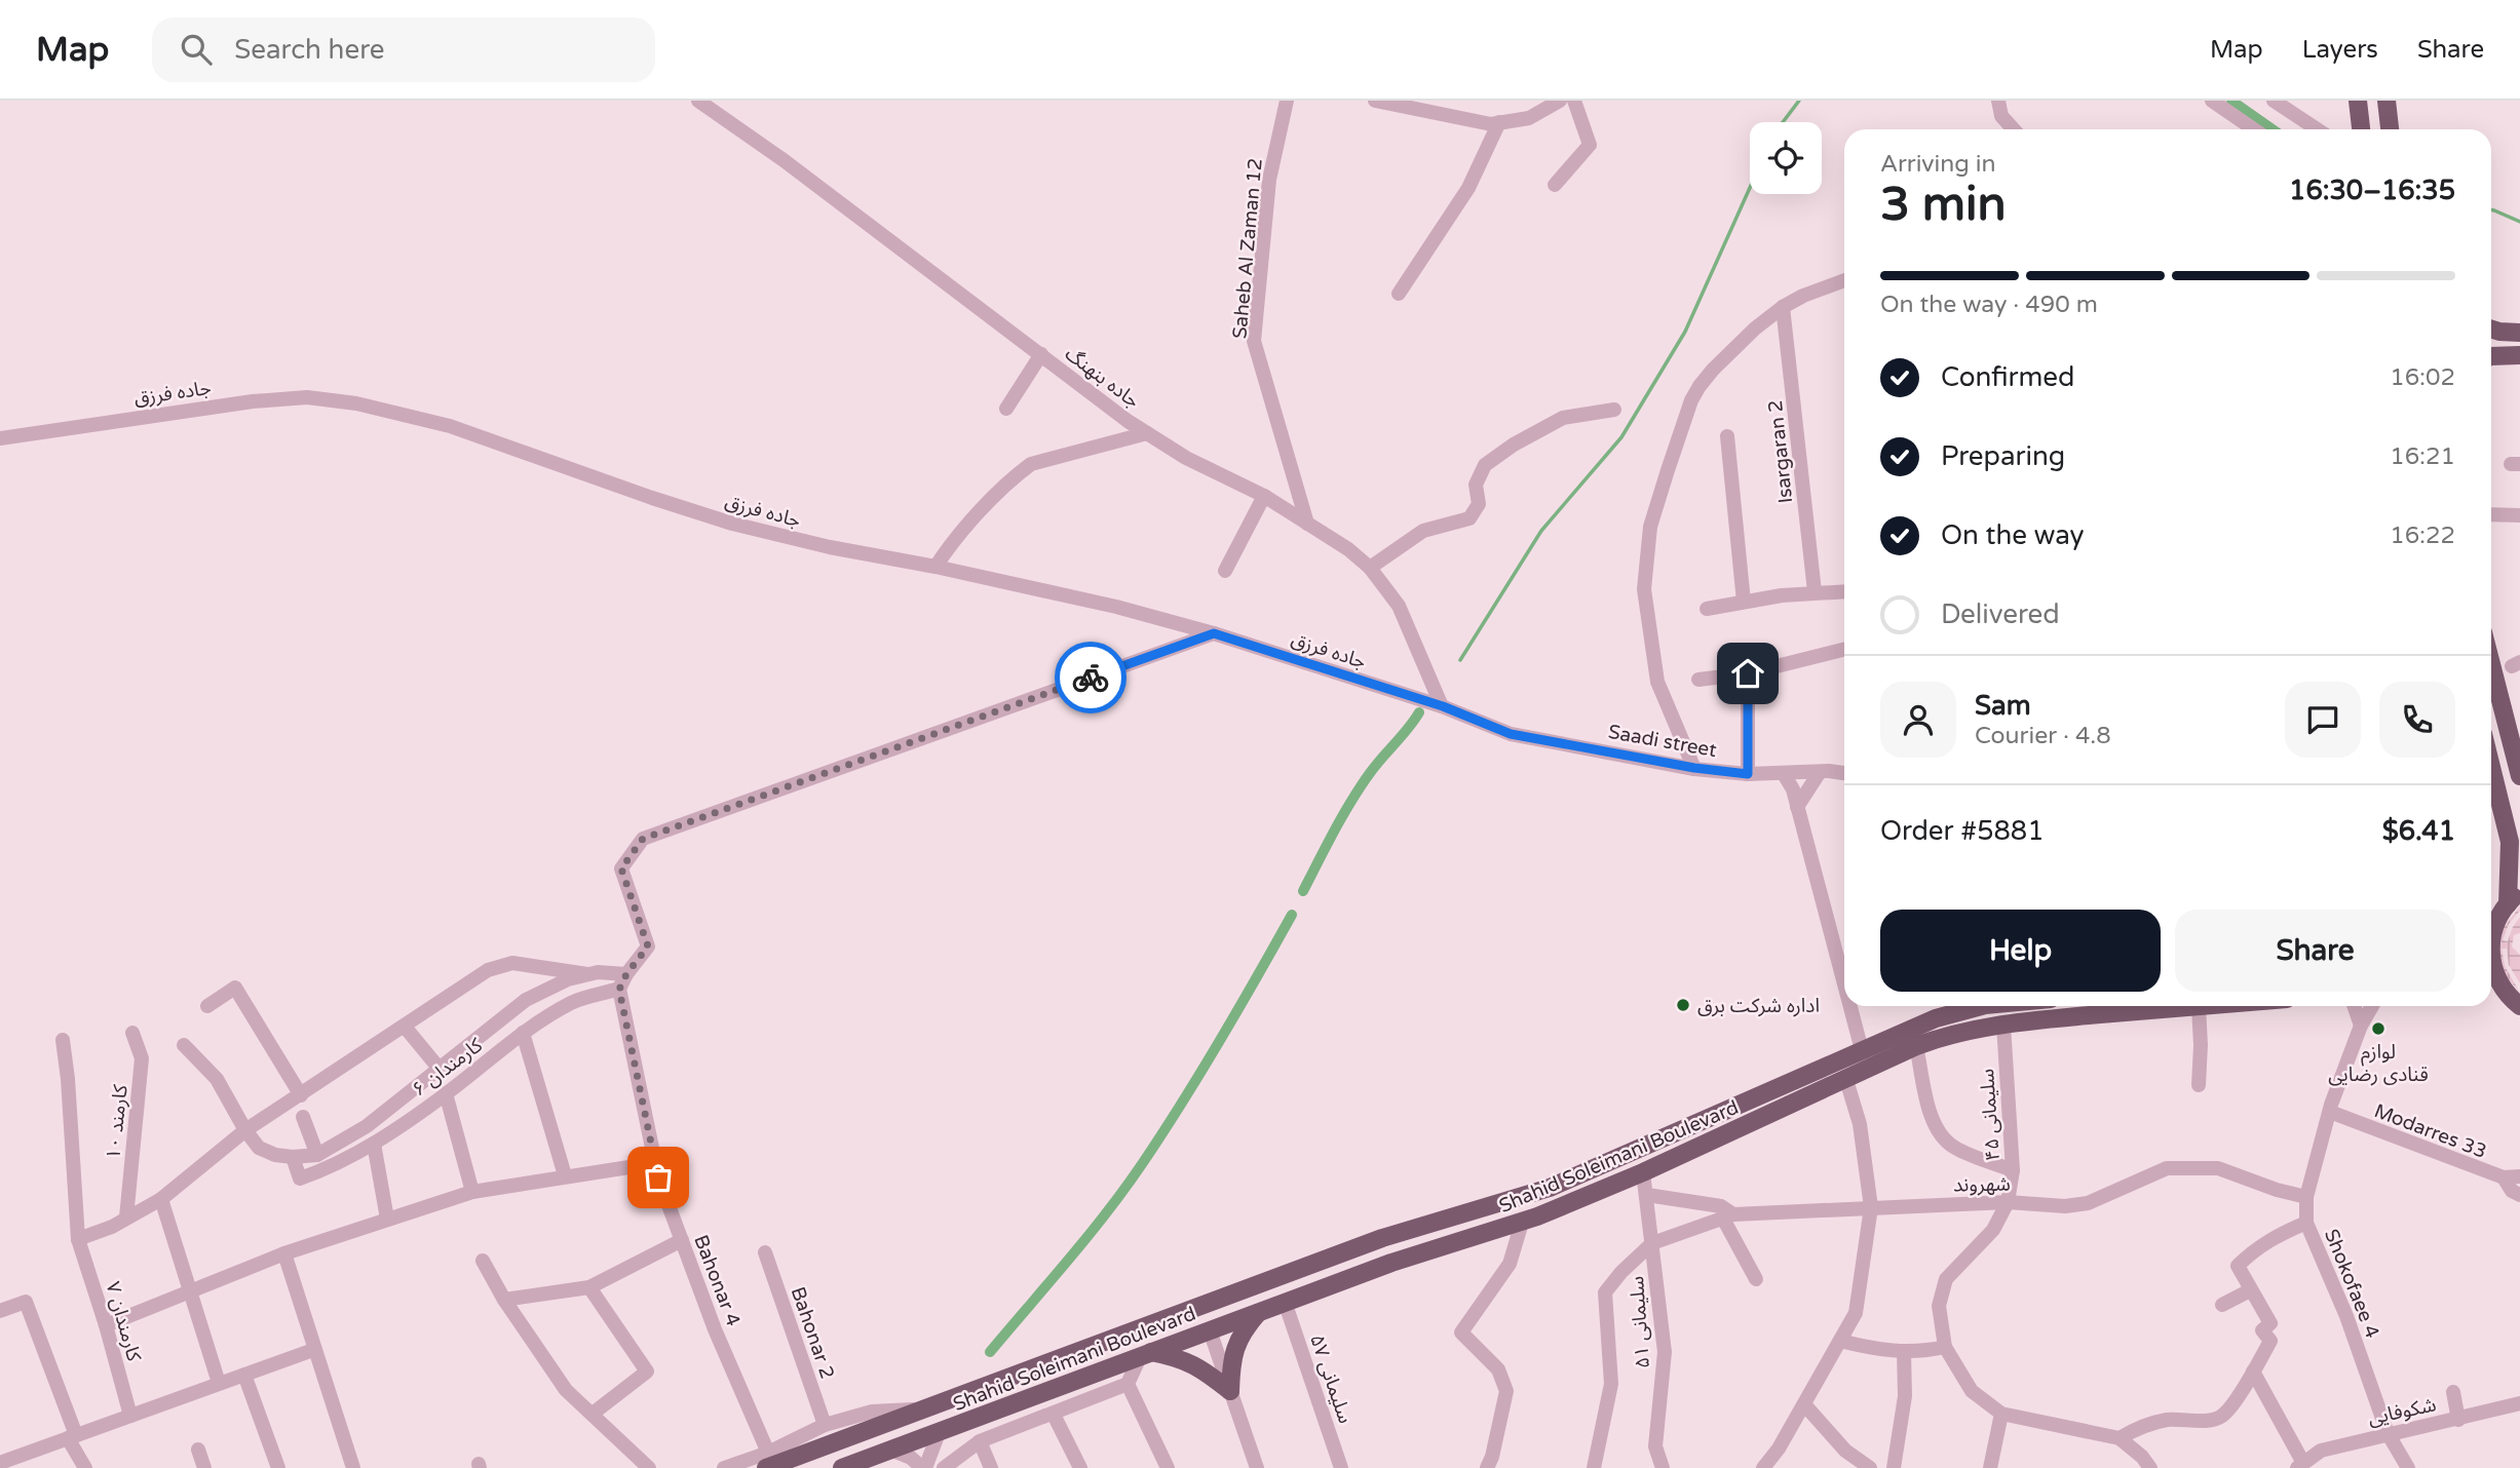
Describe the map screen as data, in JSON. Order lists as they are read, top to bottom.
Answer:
{
  "streets": {
    "main road": ["Shahid Soleimani Boulevard"],
    "street": [
      "Saheb Al Zaman 12",
      "جاده بنهنگ",
      "جاده فرزق",
      "Isargaran 2",
      "Saadi street",
      "کارمندان ۶",
      "سلیمانی ۴۵",
      "کارمند ۱۰",
      "Modarres 33",
      "شهروند",
      "Bahonar 4",
      "Shokofaee 4",
      "کارمندان ۷",
      "سلیمانی ۵۱",
      "Bahonar 2",
      "سلیمانی ۵۷",
      "شکوفایی"
    ]
  },
  "crossings": [
    ["Saheb Al Zaman 12", "جاده بنهنگ"],
    ["جاده بنهنگ", "جاده فرزق"],
    ["جاده فرزق", "Saadi street"],
    ["کارمندان ۶", "Bahonar 4"],
    ["سلیمانی ۴۵", "Shahid Soleimani Boulevard"],
    ["سلیمانی ۴۵", "شهروند"],
    ["Modarres 33", "Shokofaee 4"],
    ["Shahid Soleimani Boulevard", "Bahonar 4"],
    ["Shahid Soleimani Boulevard", "سلیمانی ۵۱"],
    ["Shahid Soleimani Boulevard", "سلیمانی ۵۷"],
    ["شهروند", "Shokofaee 4"],
    ["شهروند", "سلیمانی ۵۱"],
    ["Shokofaee 4", "شکوفایی"]
  ],
  "places": ["اداره شرکت برق", "لوازم قنادی رضایی"],
  "page": {
    "header": "Map",
    "search": "Search here",
    "nav": ["Map", "Layers", "Share"],
    "heading": ["3 min", "Arriving in", "16:30–16:35"],
    "panel": [
      "Sam",
      "Courier · 4.8",
      "Order #5881",
      "$6.41"
    ],
    "bar": "On the way · 490 m",
    "list": [
      ["Confirmed", "16:02"],
      ["Preparing", "16:21"],
      ["On the way", "16:22"],
      "Delivered"
    ],
    "buttons": ["Help", "Share"]
  }
}
